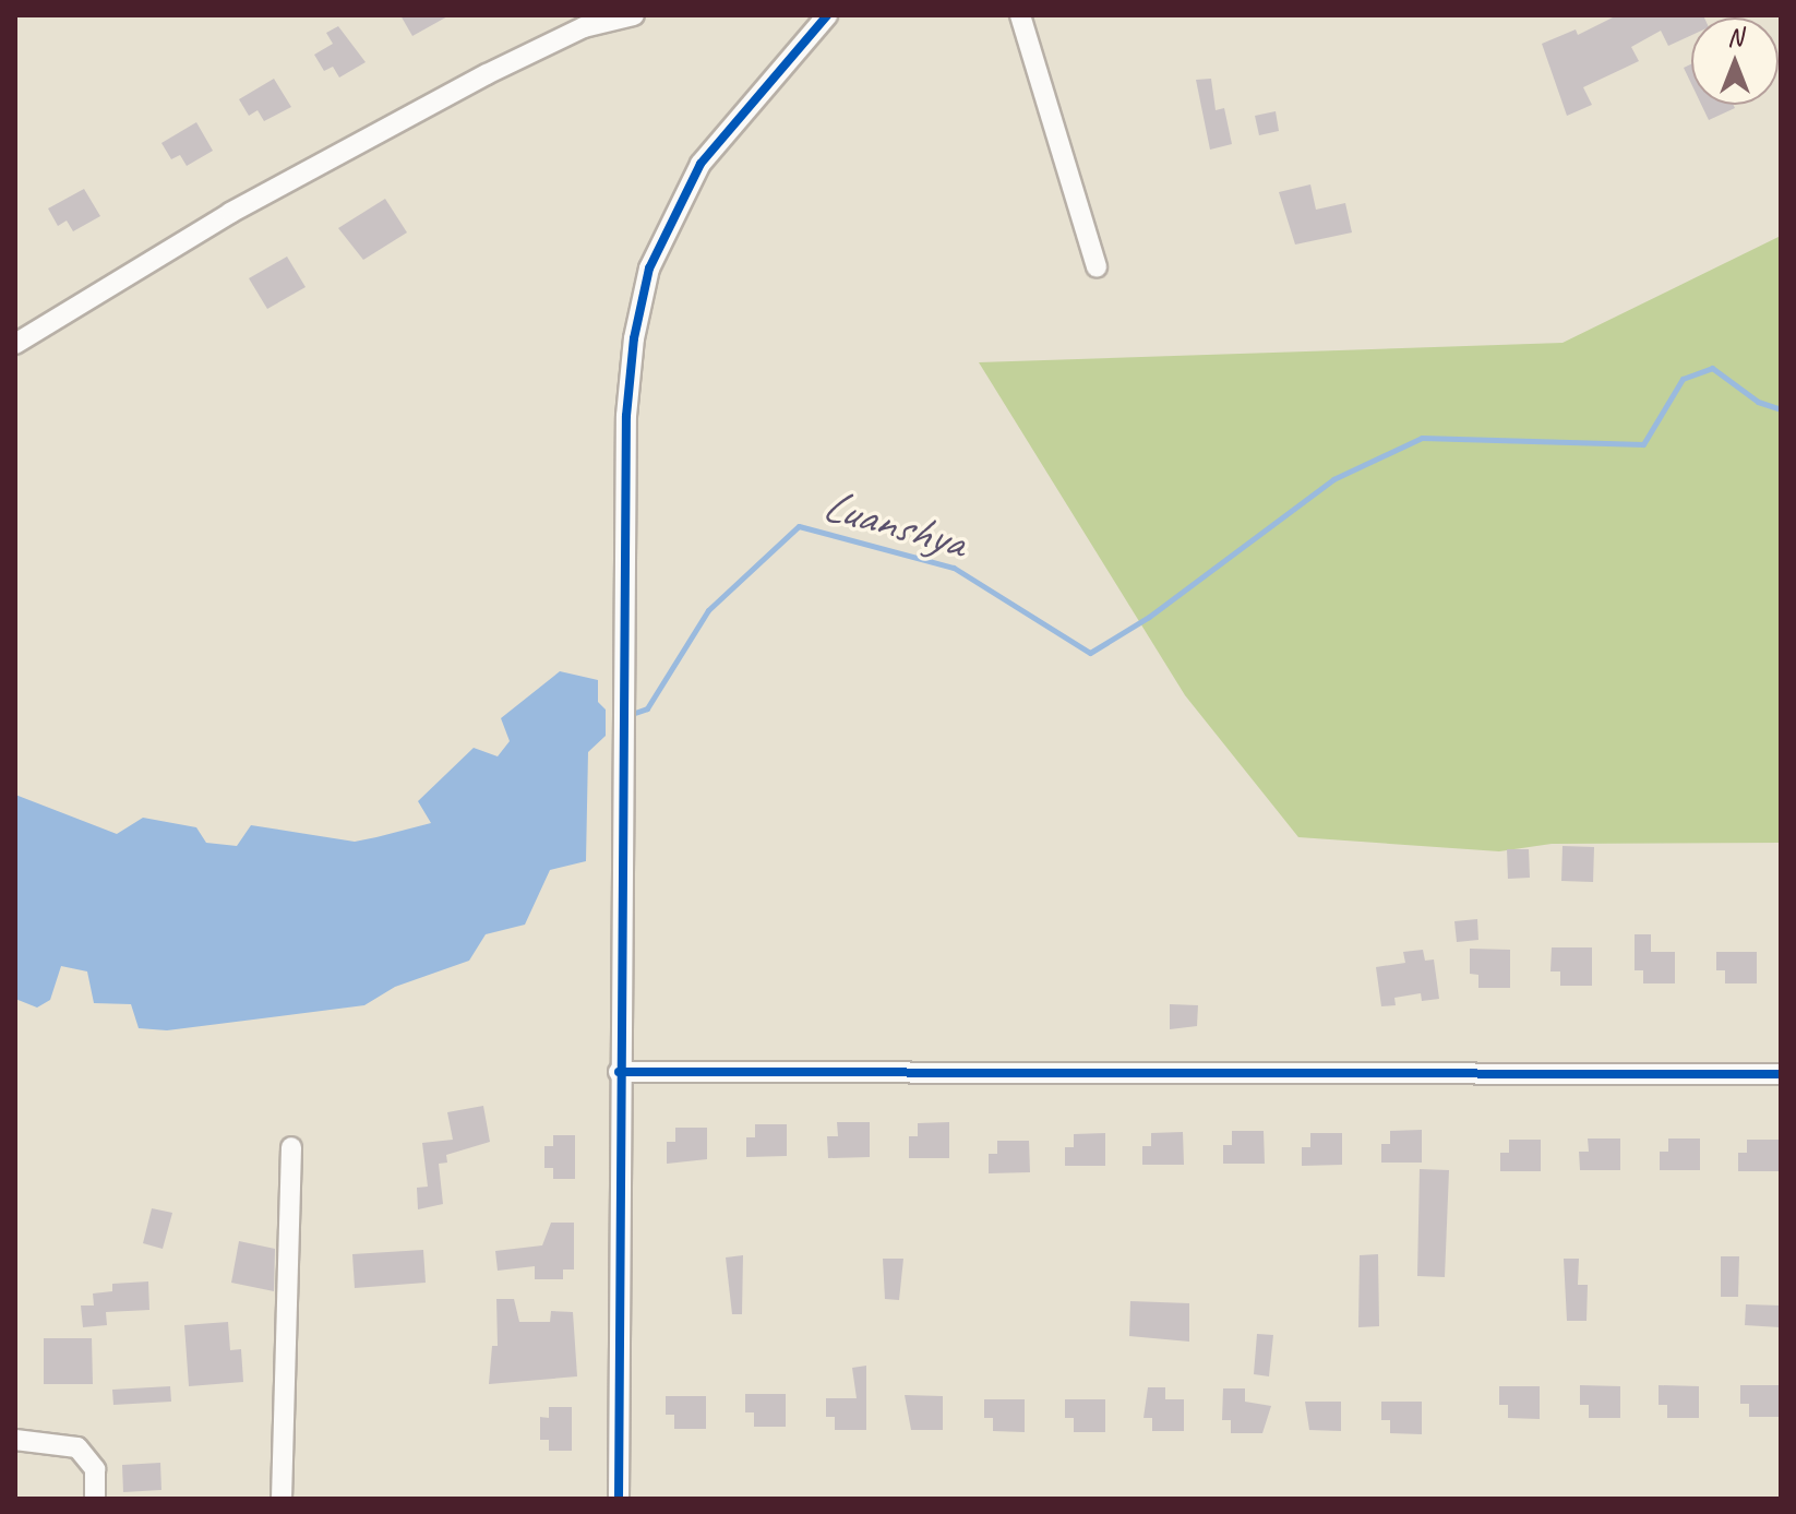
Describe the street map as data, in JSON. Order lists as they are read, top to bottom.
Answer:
{
  "water": ["Luanshya"],
  "north": "top"
}
